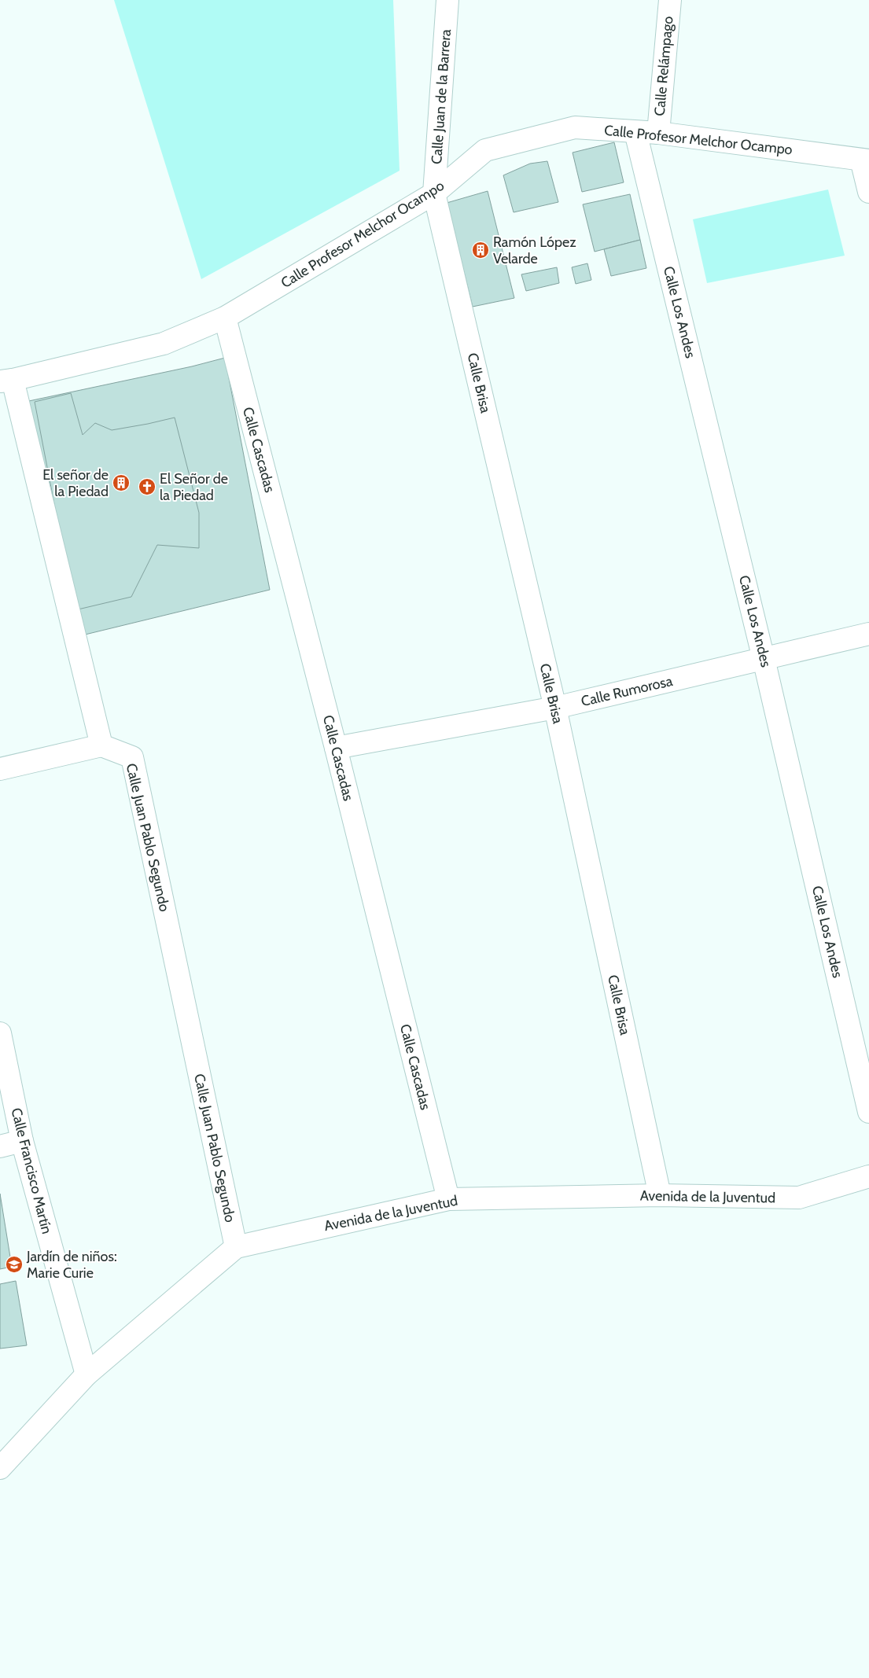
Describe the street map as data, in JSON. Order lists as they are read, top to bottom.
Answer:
{
  "streets": {
    "street": [
      "Calle Relámpago",
      "Calle Juan de la Barrera",
      "Calle Profesor Melchor Ocampo",
      "Calle Los Andes",
      "Calle Brisa",
      "Calle Cascadas",
      "Calle Rumorosa",
      "Calle Juan Pablo Segundo",
      "Calle Francisco Martín",
      "Avenida de la Juventud"
    ]
  },
  "crossings": [
    ["Calle Relámpago", "Calle Profesor Melchor Ocampo"],
    ["Calle Juan de la Barrera", "Calle Profesor Melchor Ocampo"],
    ["Calle Juan de la Barrera", "Calle Brisa"],
    ["Calle Profesor Melchor Ocampo", "Calle Los Andes"],
    ["Calle Profesor Melchor Ocampo", "Calle Brisa"],
    ["Calle Profesor Melchor Ocampo", "Calle Cascadas"],
    ["Calle Los Andes", "Calle Rumorosa"],
    ["Calle Brisa", "Calle Rumorosa"],
    ["Calle Brisa", "Avenida de la Juventud"],
    ["Calle Cascadas", "Calle Rumorosa"],
    ["Calle Cascadas", "Avenida de la Juventud"],
    ["Calle Juan Pablo Segundo", "Avenida de la Juventud"],
    ["Calle Francisco Martín", "Avenida de la Juventud"]
  ],
  "places": {
    "building": ["Ramón López Velarde", "El señor de la Piedad"],
    "church": ["El Señor de la Piedad"],
    "school or university": ["Jardín de niños: Marie Curie"]
  }
}
